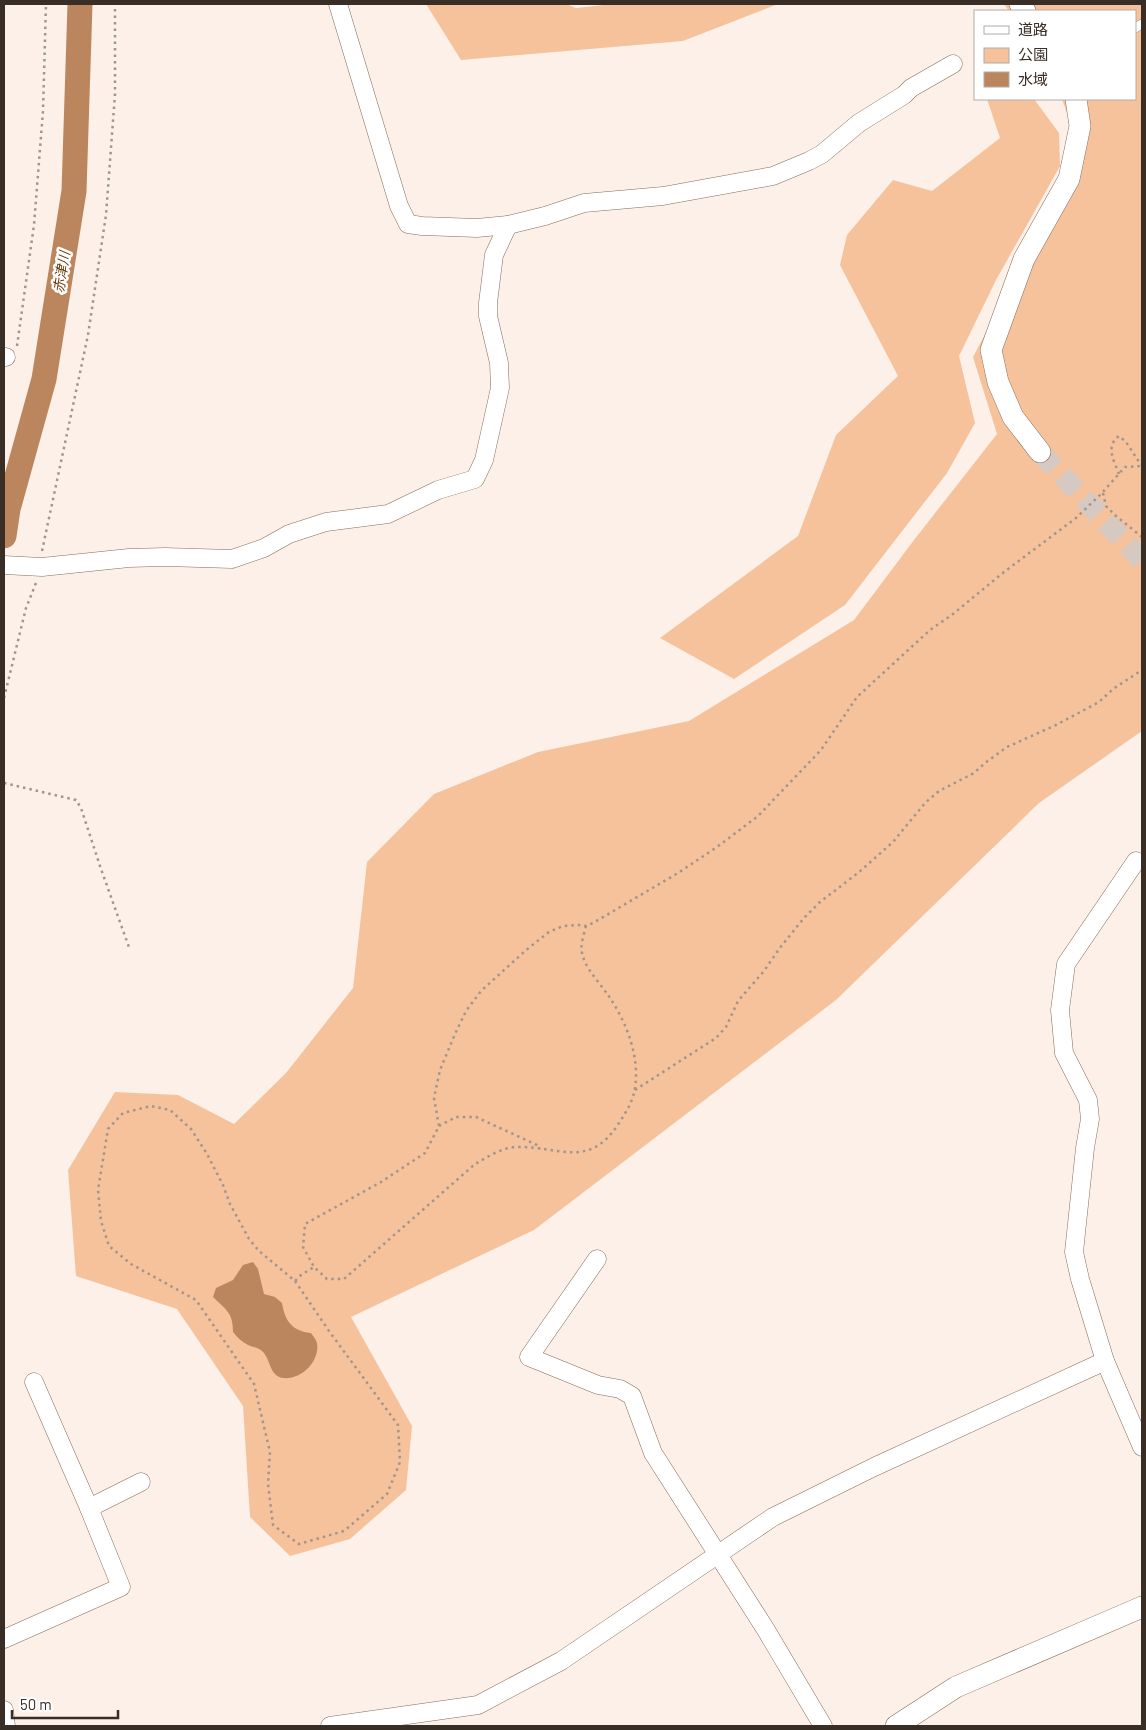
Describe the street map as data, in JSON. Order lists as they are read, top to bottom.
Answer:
{
  "water": ["赤津川"],
  "legend": ["道路", "公園", "水域"],
  "scale_bar": "50 m"
}
